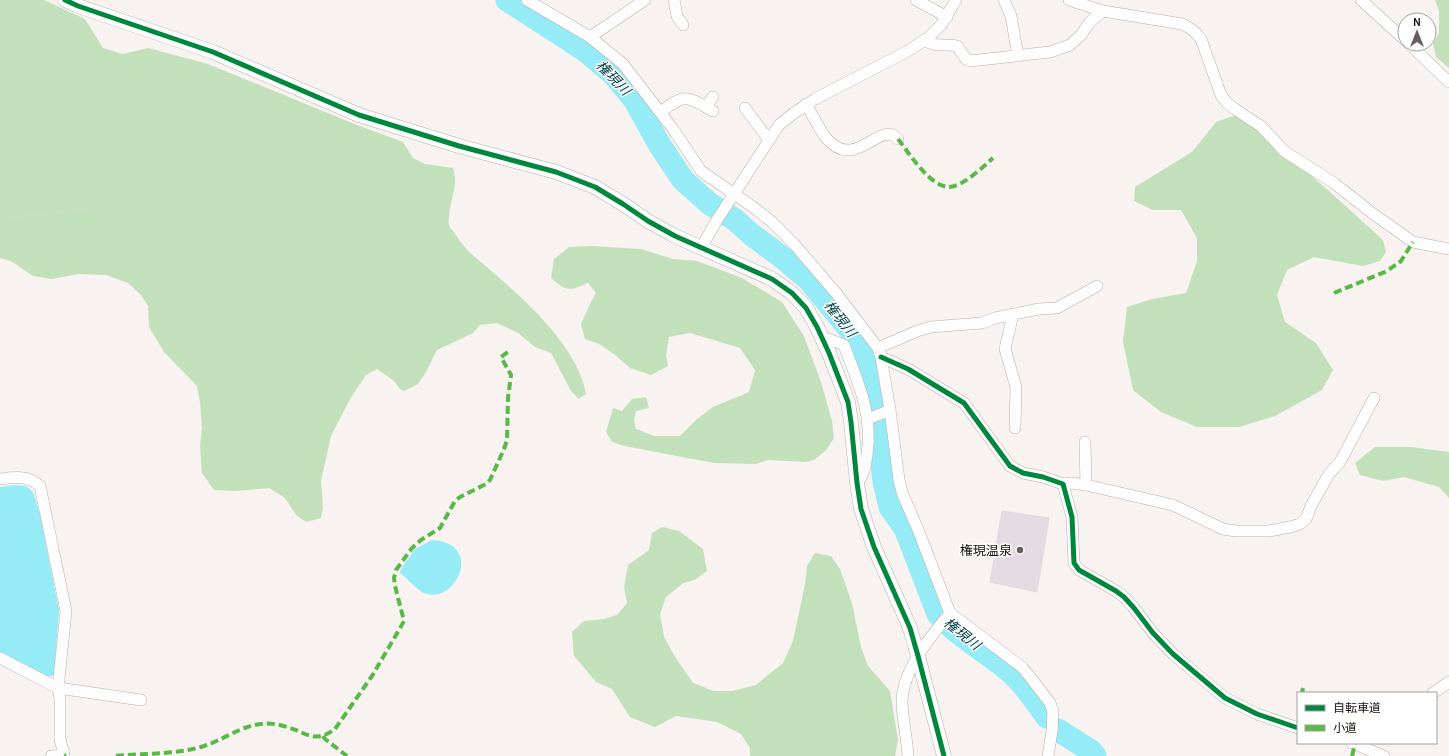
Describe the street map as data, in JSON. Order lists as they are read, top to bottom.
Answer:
{
  "water": ["権現川"],
  "places": ["権現温泉"],
  "legend": ["自転車道", "小道"],
  "north": "top"
}
